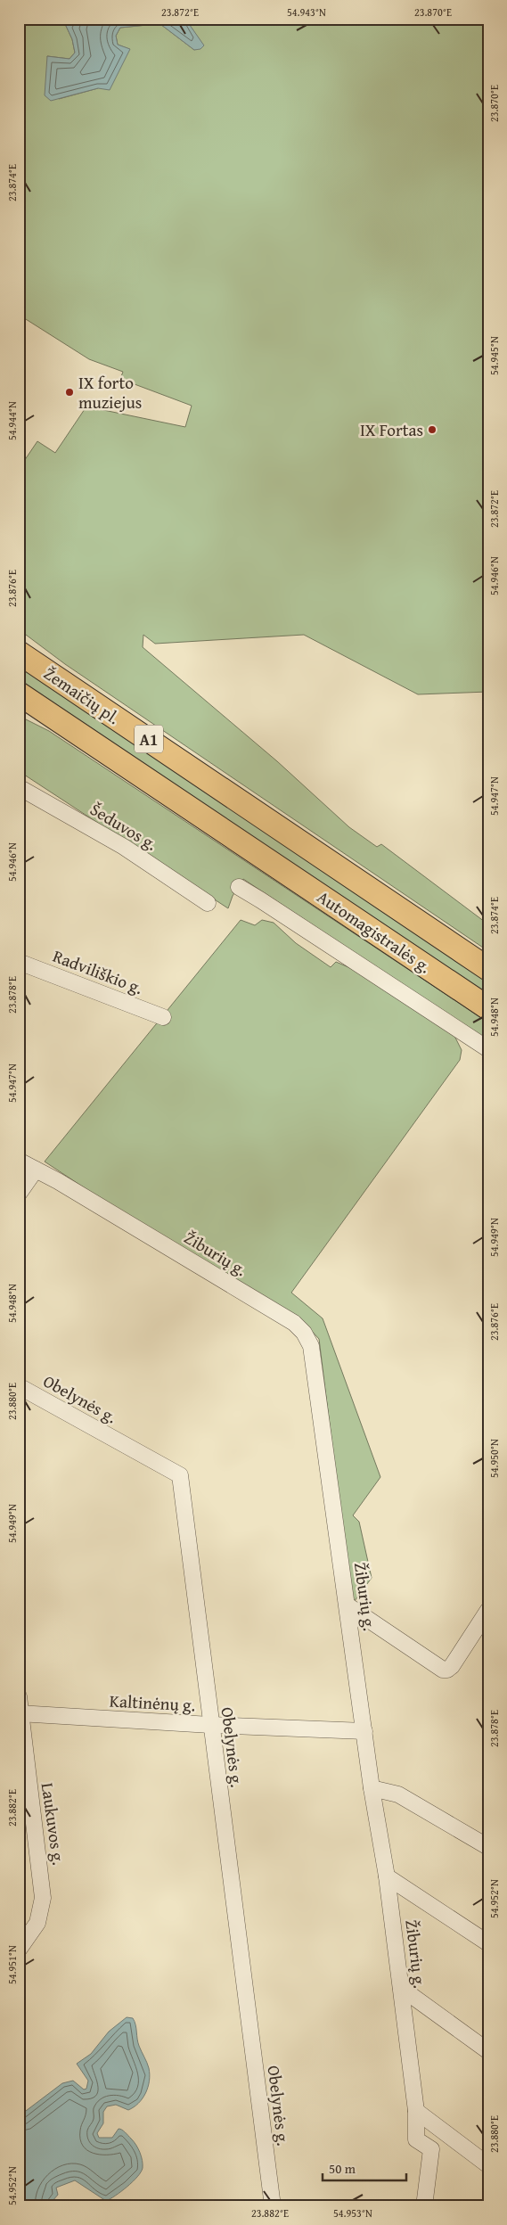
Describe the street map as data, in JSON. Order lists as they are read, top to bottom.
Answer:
{
  "streets": {
    "highway": ["Žemaičių pl.", "A1", "Automagistralės g."],
    "street": [
      "Šeduvos g.",
      "Radviliškio g.",
      "Žiburių g.",
      "Obelynės g.",
      "Kaltinėnų g.",
      "Laukuvos g."
    ]
  },
  "crossings": [
    ["Žemaičių pl.", "Automagistralės g."],
    ["Žiburių g.", "Kaltinėnų g."],
    ["Obelynės g.", "Kaltinėnų g."],
    ["Kaltinėnų g.", "Laukuvos g."]
  ],
  "places": ["IX forto muziejus", "IX Fortas"],
  "scale_bar": "50 m",
  "coordinates": [
    "23.872°E",
    "54.943°N",
    "23.870°E",
    "23.874°E",
    "54.945°N",
    "54.944°N",
    "54.946°N",
    "23.876°E",
    "54.947°N",
    "23.878°E",
    "54.948°N",
    "54.949°N",
    "23.880°E",
    "54.950°N",
    "23.882°E",
    "54.952°N",
    "54.951°N",
    "54.953°N"
  ]
}
